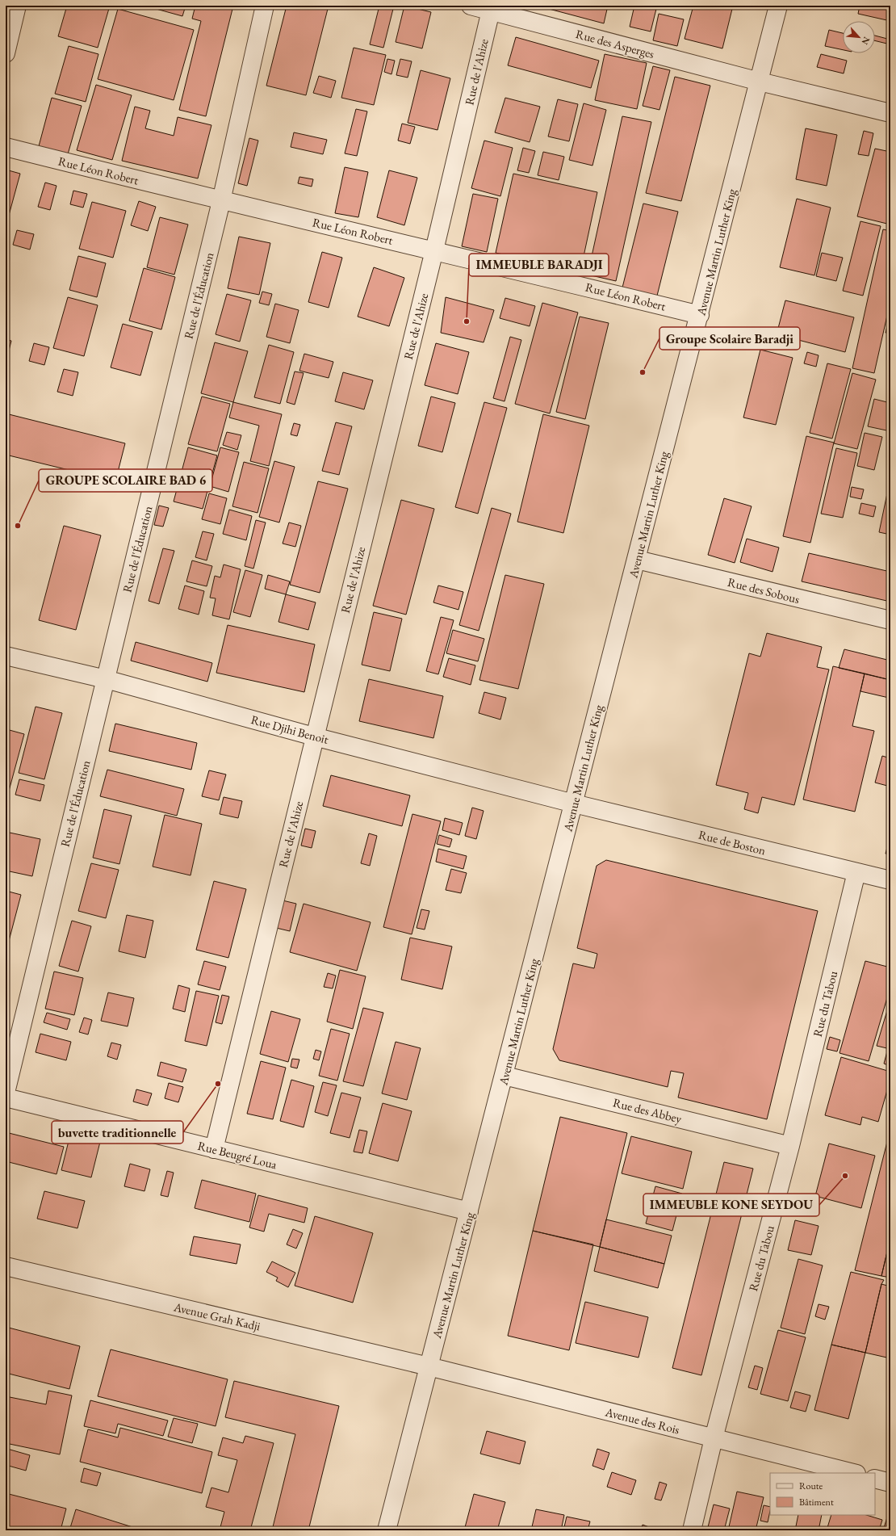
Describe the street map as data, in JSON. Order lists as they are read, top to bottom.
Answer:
{
  "streets": {
    "street": [
      "Rue des Asperges",
      "Rue de l'Ahize",
      "Rue Léon Robert",
      "Avenue Martin Luther King",
      "Rue de l'Éducation",
      "Rue des Sobous",
      "Rue Djihi Benoit",
      "Rue de Boston",
      "Rue du Tabou",
      "Rue des Abbey",
      "Rue Beugré Loua",
      "Avenue Grah Kadji",
      "Avenue des Rois"
    ]
  },
  "crossings": [
    ["Rue des Asperges", "Rue de l'Ahize"],
    ["Rue des Asperges", "Avenue Martin Luther King"],
    ["Rue de l'Ahize", "Rue Léon Robert"],
    ["Rue de l'Ahize", "Rue Djihi Benoit"],
    ["Rue de l'Ahize", "Rue Beugré Loua"],
    ["Rue Léon Robert", "Avenue Martin Luther King"],
    ["Rue Léon Robert", "Rue de l'Éducation"],
    ["Avenue Martin Luther King", "Rue des Sobous"],
    ["Avenue Martin Luther King", "Rue Djihi Benoit"],
    ["Avenue Martin Luther King", "Rue de Boston"],
    ["Avenue Martin Luther King", "Rue des Abbey"],
    ["Avenue Martin Luther King", "Rue Beugré Loua"],
    ["Avenue Martin Luther King", "Avenue Grah Kadji"],
    ["Avenue Martin Luther King", "Avenue des Rois"],
    ["Rue de l'Éducation", "Rue Djihi Benoit"],
    ["Rue Djihi Benoit", "Rue de Boston"],
    ["Rue de Boston", "Rue du Tabou"],
    ["Rue du Tabou", "Rue des Abbey"],
    ["Rue du Tabou", "Avenue des Rois"],
    ["Avenue Grah Kadji", "Avenue des Rois"]
  ],
  "places": [
    "IMMEUBLE BARADJI",
    "Groupe Scolaire Baradji",
    "GROUPE SCOLAIRE BAD 6",
    "buvette traditionnelle",
    "IMMEUBLE KONE SEYDOU"
  ],
  "legend": ["Route", "Bâtiment"],
  "north": "bottom right"
}
